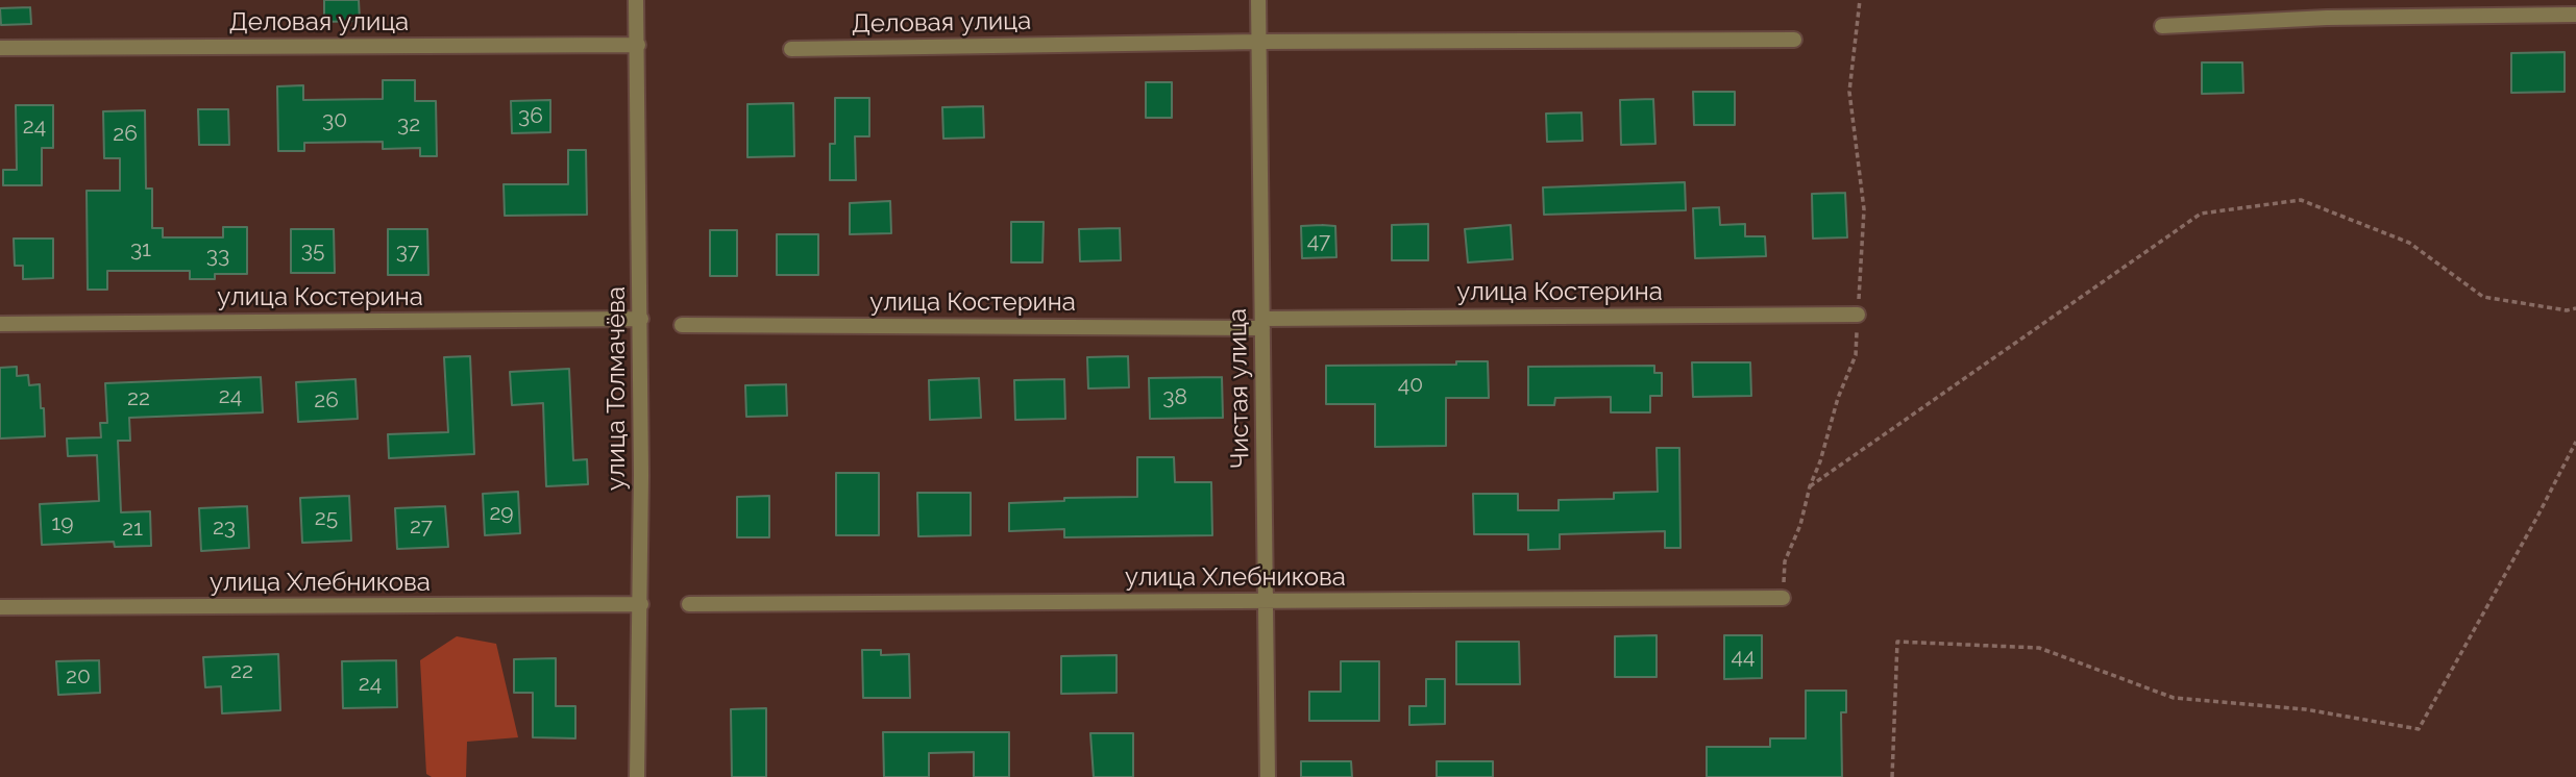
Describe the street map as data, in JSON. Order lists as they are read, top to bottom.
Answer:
{
  "streets": {
    "street": [
      "Деловая улица",
      "улица Костерина",
      "улица Толмачёва",
      "Чистая улица",
      "улица Хлебникова"
    ]
  },
  "crossings": [
    ["Деловая улица", "улица Толмачёва"],
    ["Деловая улица", "Чистая улица"],
    ["улица Костерина", "улица Толмачёва"],
    ["улица Костерина", "Чистая улица"],
    ["улица Толмачёва", "улица Хлебникова"],
    ["Чистая улица", "улица Хлебникова"]
  ],
  "house_numbers": [
    "36",
    "30",
    "32",
    "24",
    "26",
    "47",
    "31",
    "35",
    "37",
    "33",
    "40",
    "24",
    "38",
    "22",
    "26",
    "29",
    "25",
    "19",
    "27",
    "23",
    "21",
    "44",
    "22",
    "20",
    "24"
  ]
}
